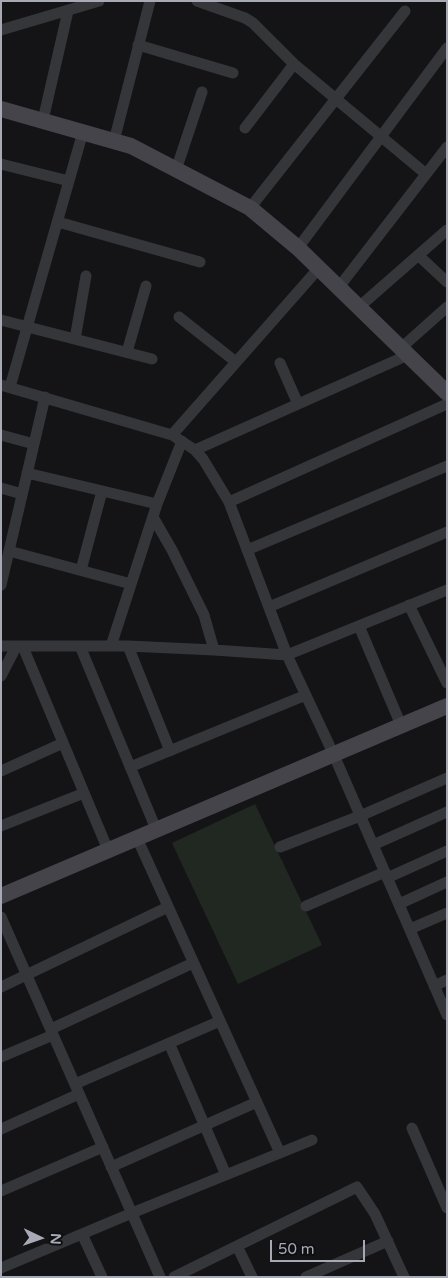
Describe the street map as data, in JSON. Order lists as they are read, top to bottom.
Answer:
{
  "scale_bar": "50 m",
  "north": "right"
}
